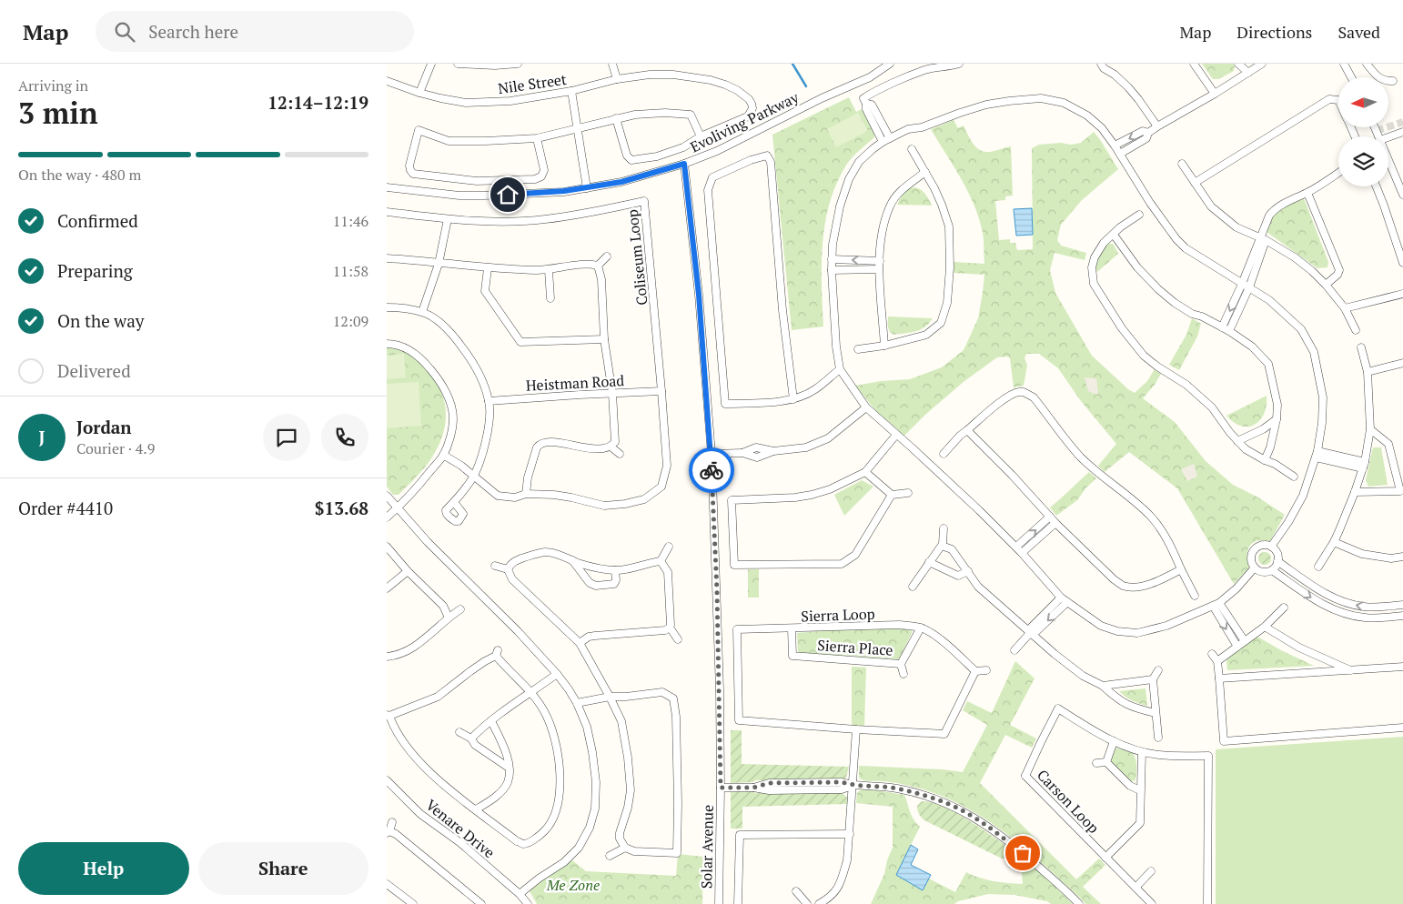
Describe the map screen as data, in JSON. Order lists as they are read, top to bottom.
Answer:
{
  "streets": {
    "street": [
      "Nile Street",
      "Evoliving Parkway",
      "Coliseum Loop",
      "Heistman Road",
      "Sierra Loop",
      "Sierra Place",
      "Carson Loop",
      "Venare Drive",
      "Solar Avenue"
    ]
  },
  "crossings": [
    ["Evoliving Parkway", "Solar Avenue"],
    ["Coliseum Loop", "Heistman Road"],
    ["Sierra Loop", "Sierra Place"]
  ],
  "parks": ["Me Zone"],
  "north": "left",
  "page": {
    "header": "Map",
    "search": "Search here",
    "nav": ["Map", "Directions", "Saved"],
    "heading": ["3 min", "Arriving in", "12:14–12:19"],
    "panel": [
      "Jordan",
      "Courier · 4.9",
      "Order #4410",
      "$13.68"
    ],
    "bar": "On the way · 480 m",
    "list": [
      ["Confirmed", "11:46"],
      ["Preparing", "11:58"],
      ["On the way", "12:09"],
      "Delivered"
    ],
    "round": "J",
    "buttons": ["Help", "Share"]
  }
}
